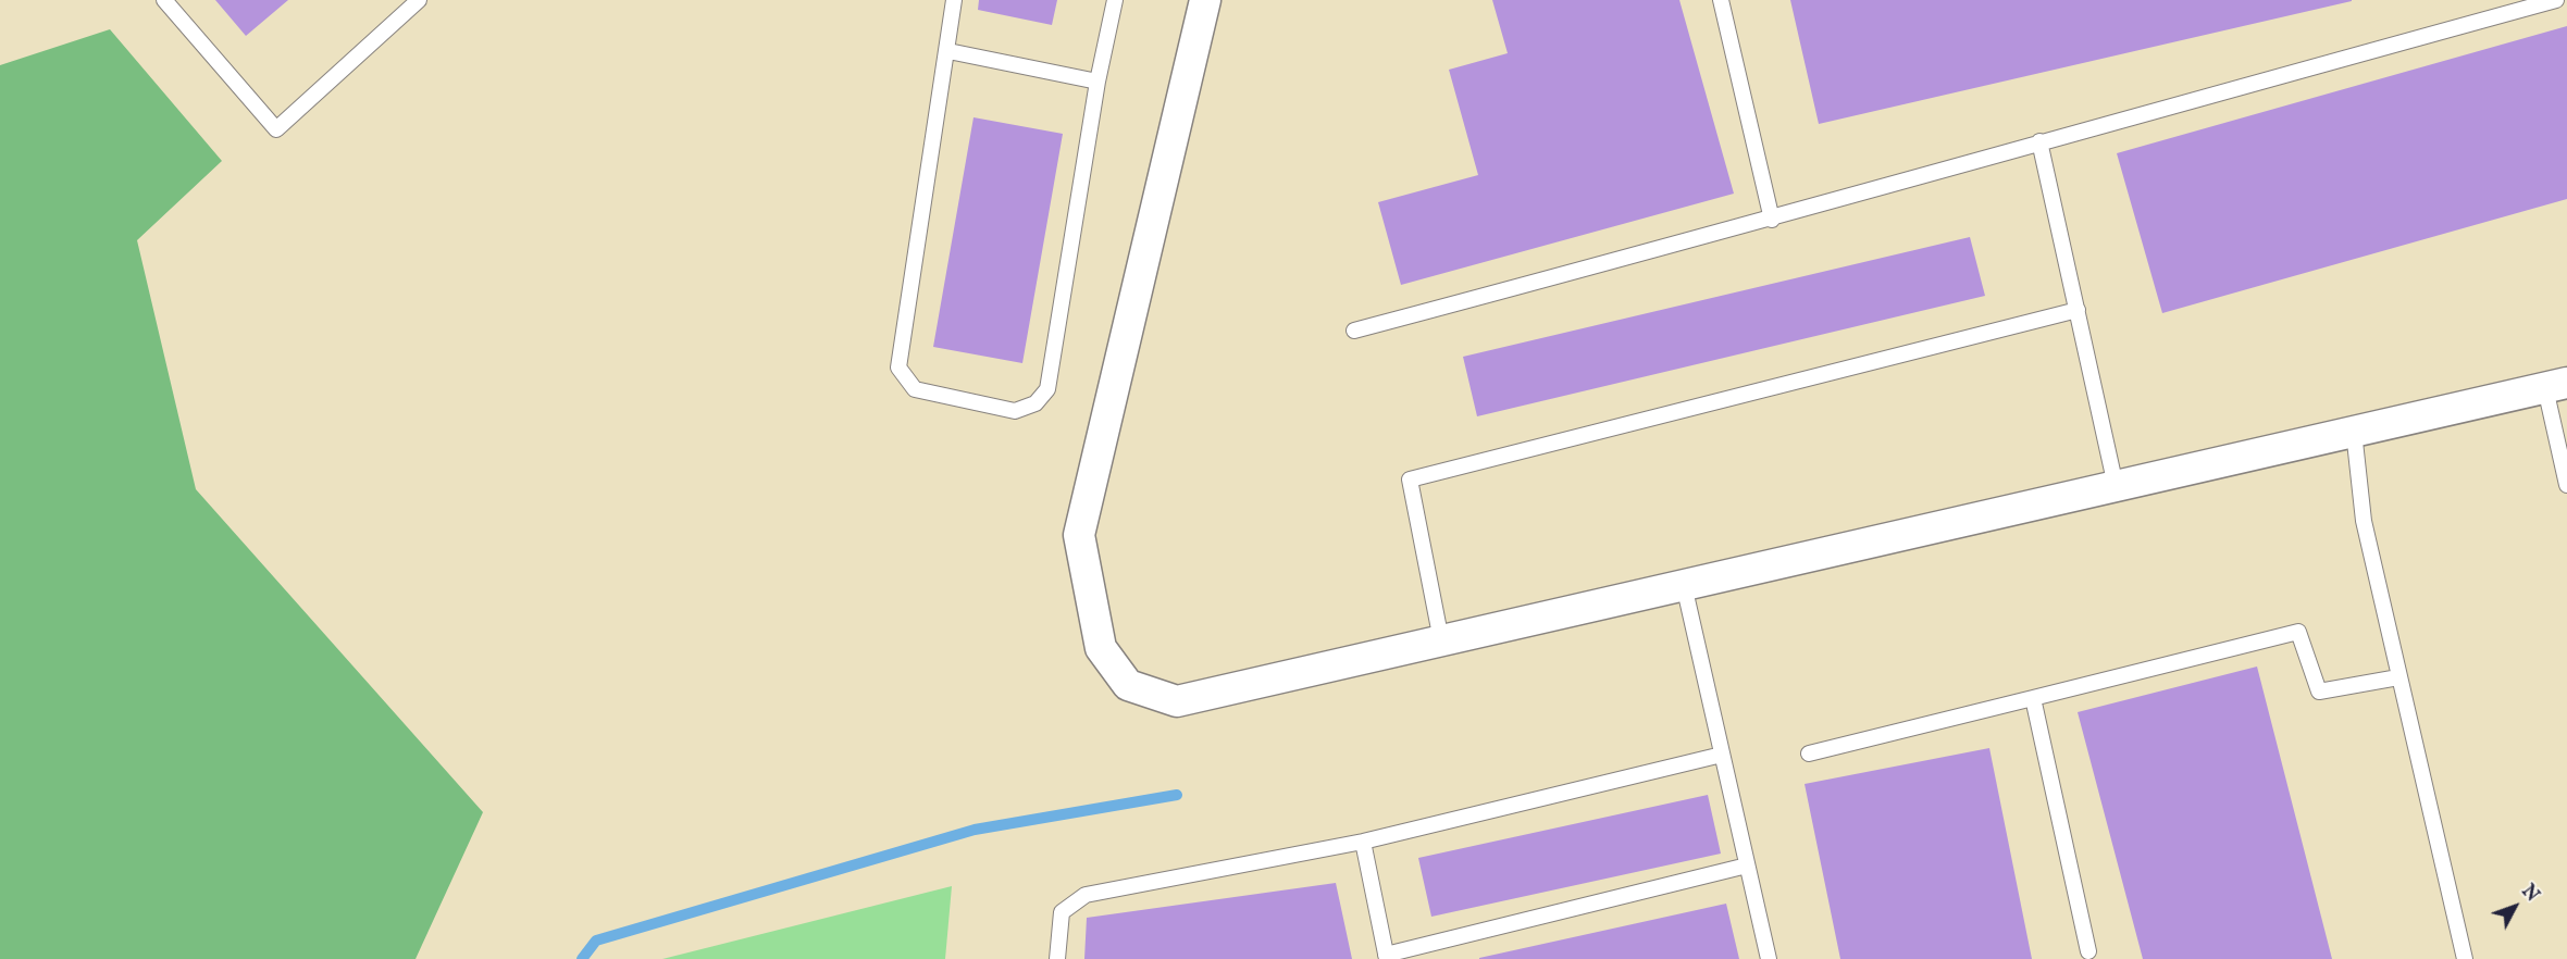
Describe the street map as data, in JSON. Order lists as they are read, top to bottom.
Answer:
{
  "north": "top right"
}
